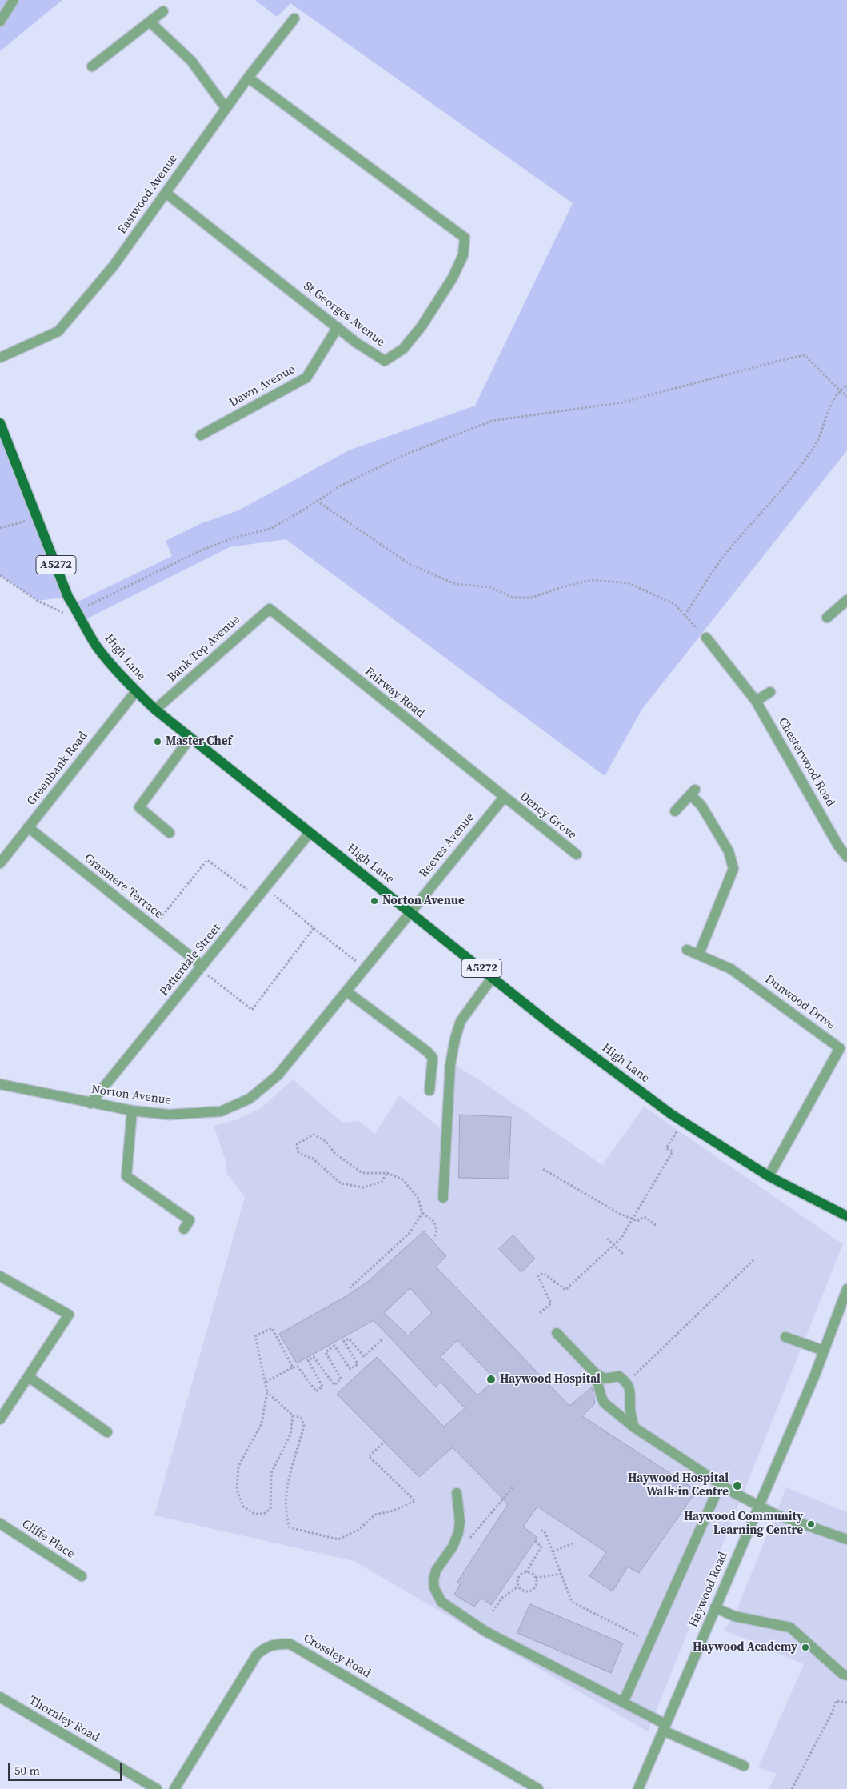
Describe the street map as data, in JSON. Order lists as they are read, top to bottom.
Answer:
{
  "streets": {
    "main road": ["A5272", "High Lane"],
    "street": [
      "Eastwood Avenue",
      "St Georges Avenue",
      "Dawn Avenue",
      "Bank Top Avenue",
      "Fairway Road",
      "Chesterwood Road",
      "Greenbank Road",
      "Dency Grove",
      "Reeves Avenue",
      "Grasmere Terrace",
      "Patterdale Street",
      "Dunwood Drive",
      "Norton Avenue",
      "Cliffe Place",
      "Haywood Road",
      "Crossley Road",
      "Thornley Road"
    ]
  },
  "crossings": [
    ["Eastwood Avenue", "St Georges Avenue"],
    ["St Georges Avenue", "Dawn Avenue"],
    ["Bank Top Avenue", "High Lane"],
    ["Bank Top Avenue", "Fairway Road"],
    ["High Lane", "Greenbank Road"],
    ["High Lane", "Reeves Avenue"],
    ["High Lane", "Patterdale Street"],
    ["High Lane", "Dunwood Drive"],
    ["High Lane", "Norton Avenue"],
    ["Fairway Road", "Dency Grove"],
    ["Fairway Road", "Reeves Avenue"],
    ["Greenbank Road", "Grasmere Terrace"],
    ["Dency Grove", "Reeves Avenue"],
    ["Reeves Avenue", "Norton Avenue"],
    ["Grasmere Terrace", "Patterdale Street"],
    ["Patterdale Street", "Norton Avenue"]
  ],
  "places": [
    "Master Chef",
    "Norton Avenue",
    "Haywood Hospital",
    "Haywood Hospital Walk-in Centre",
    "Haywood Community Learning Centre",
    "Haywood Academy"
  ],
  "scale_bar": "50 m"
}
